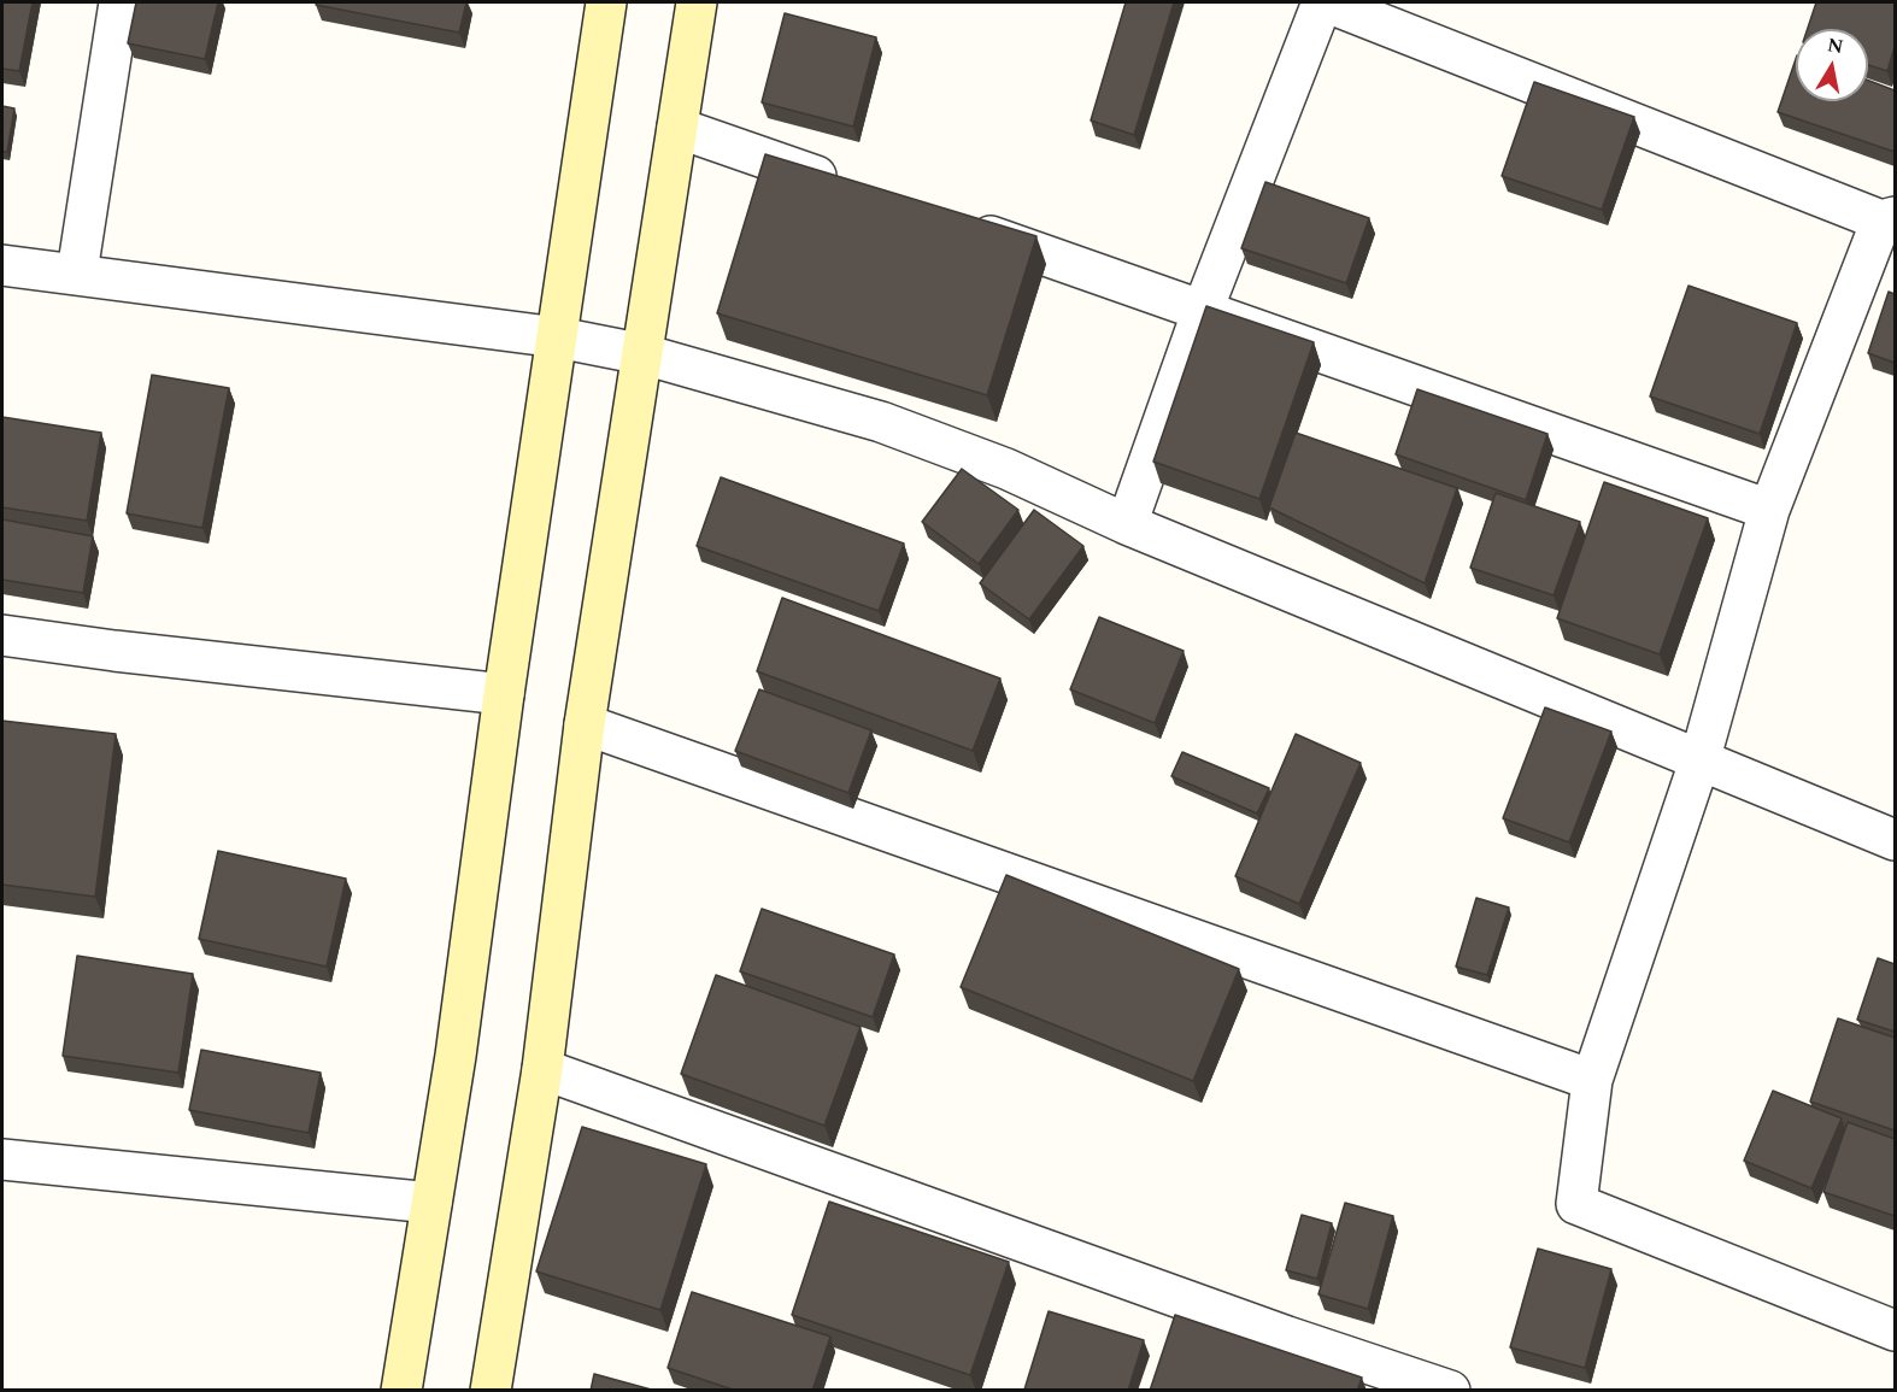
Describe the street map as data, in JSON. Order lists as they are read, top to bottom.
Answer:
{
  "north": "top"
}
